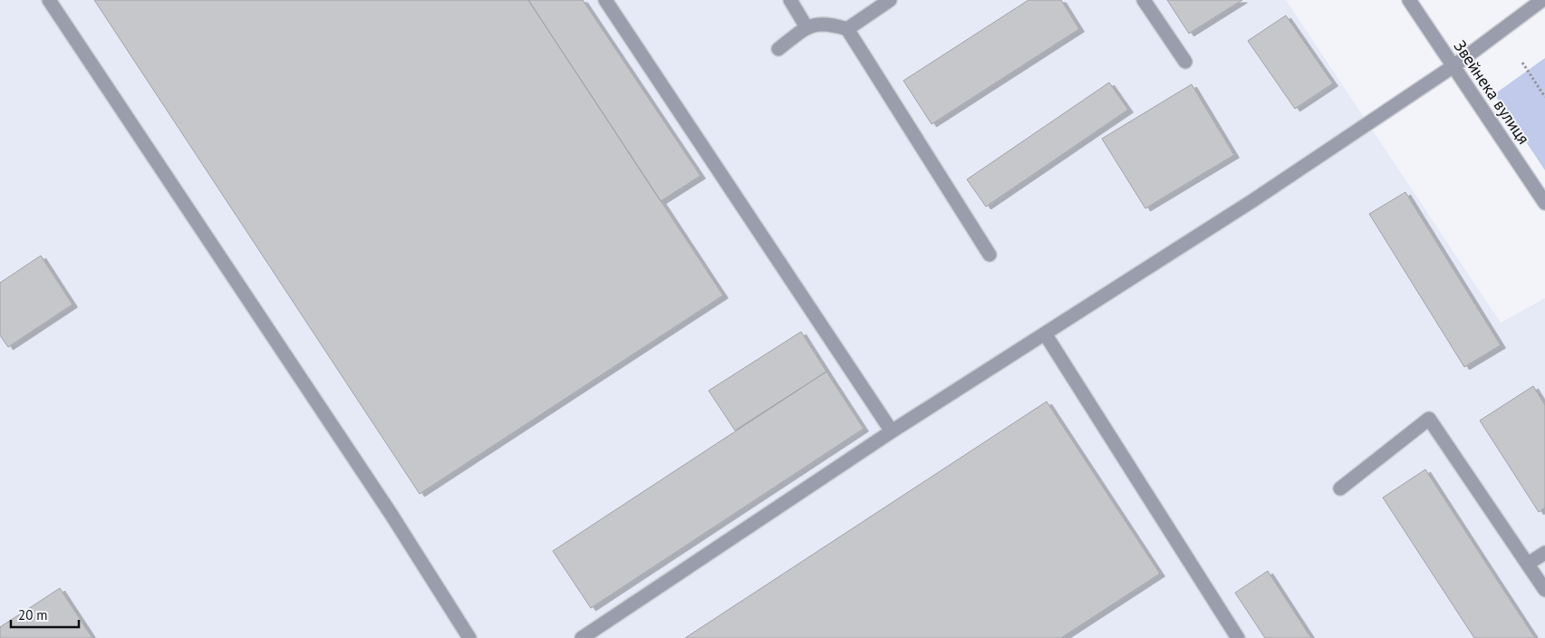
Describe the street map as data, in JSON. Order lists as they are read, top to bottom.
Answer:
{
  "streets": {
    "street": ["Звейнека вулиця"]
  },
  "scale_bar": "20 m"
}
